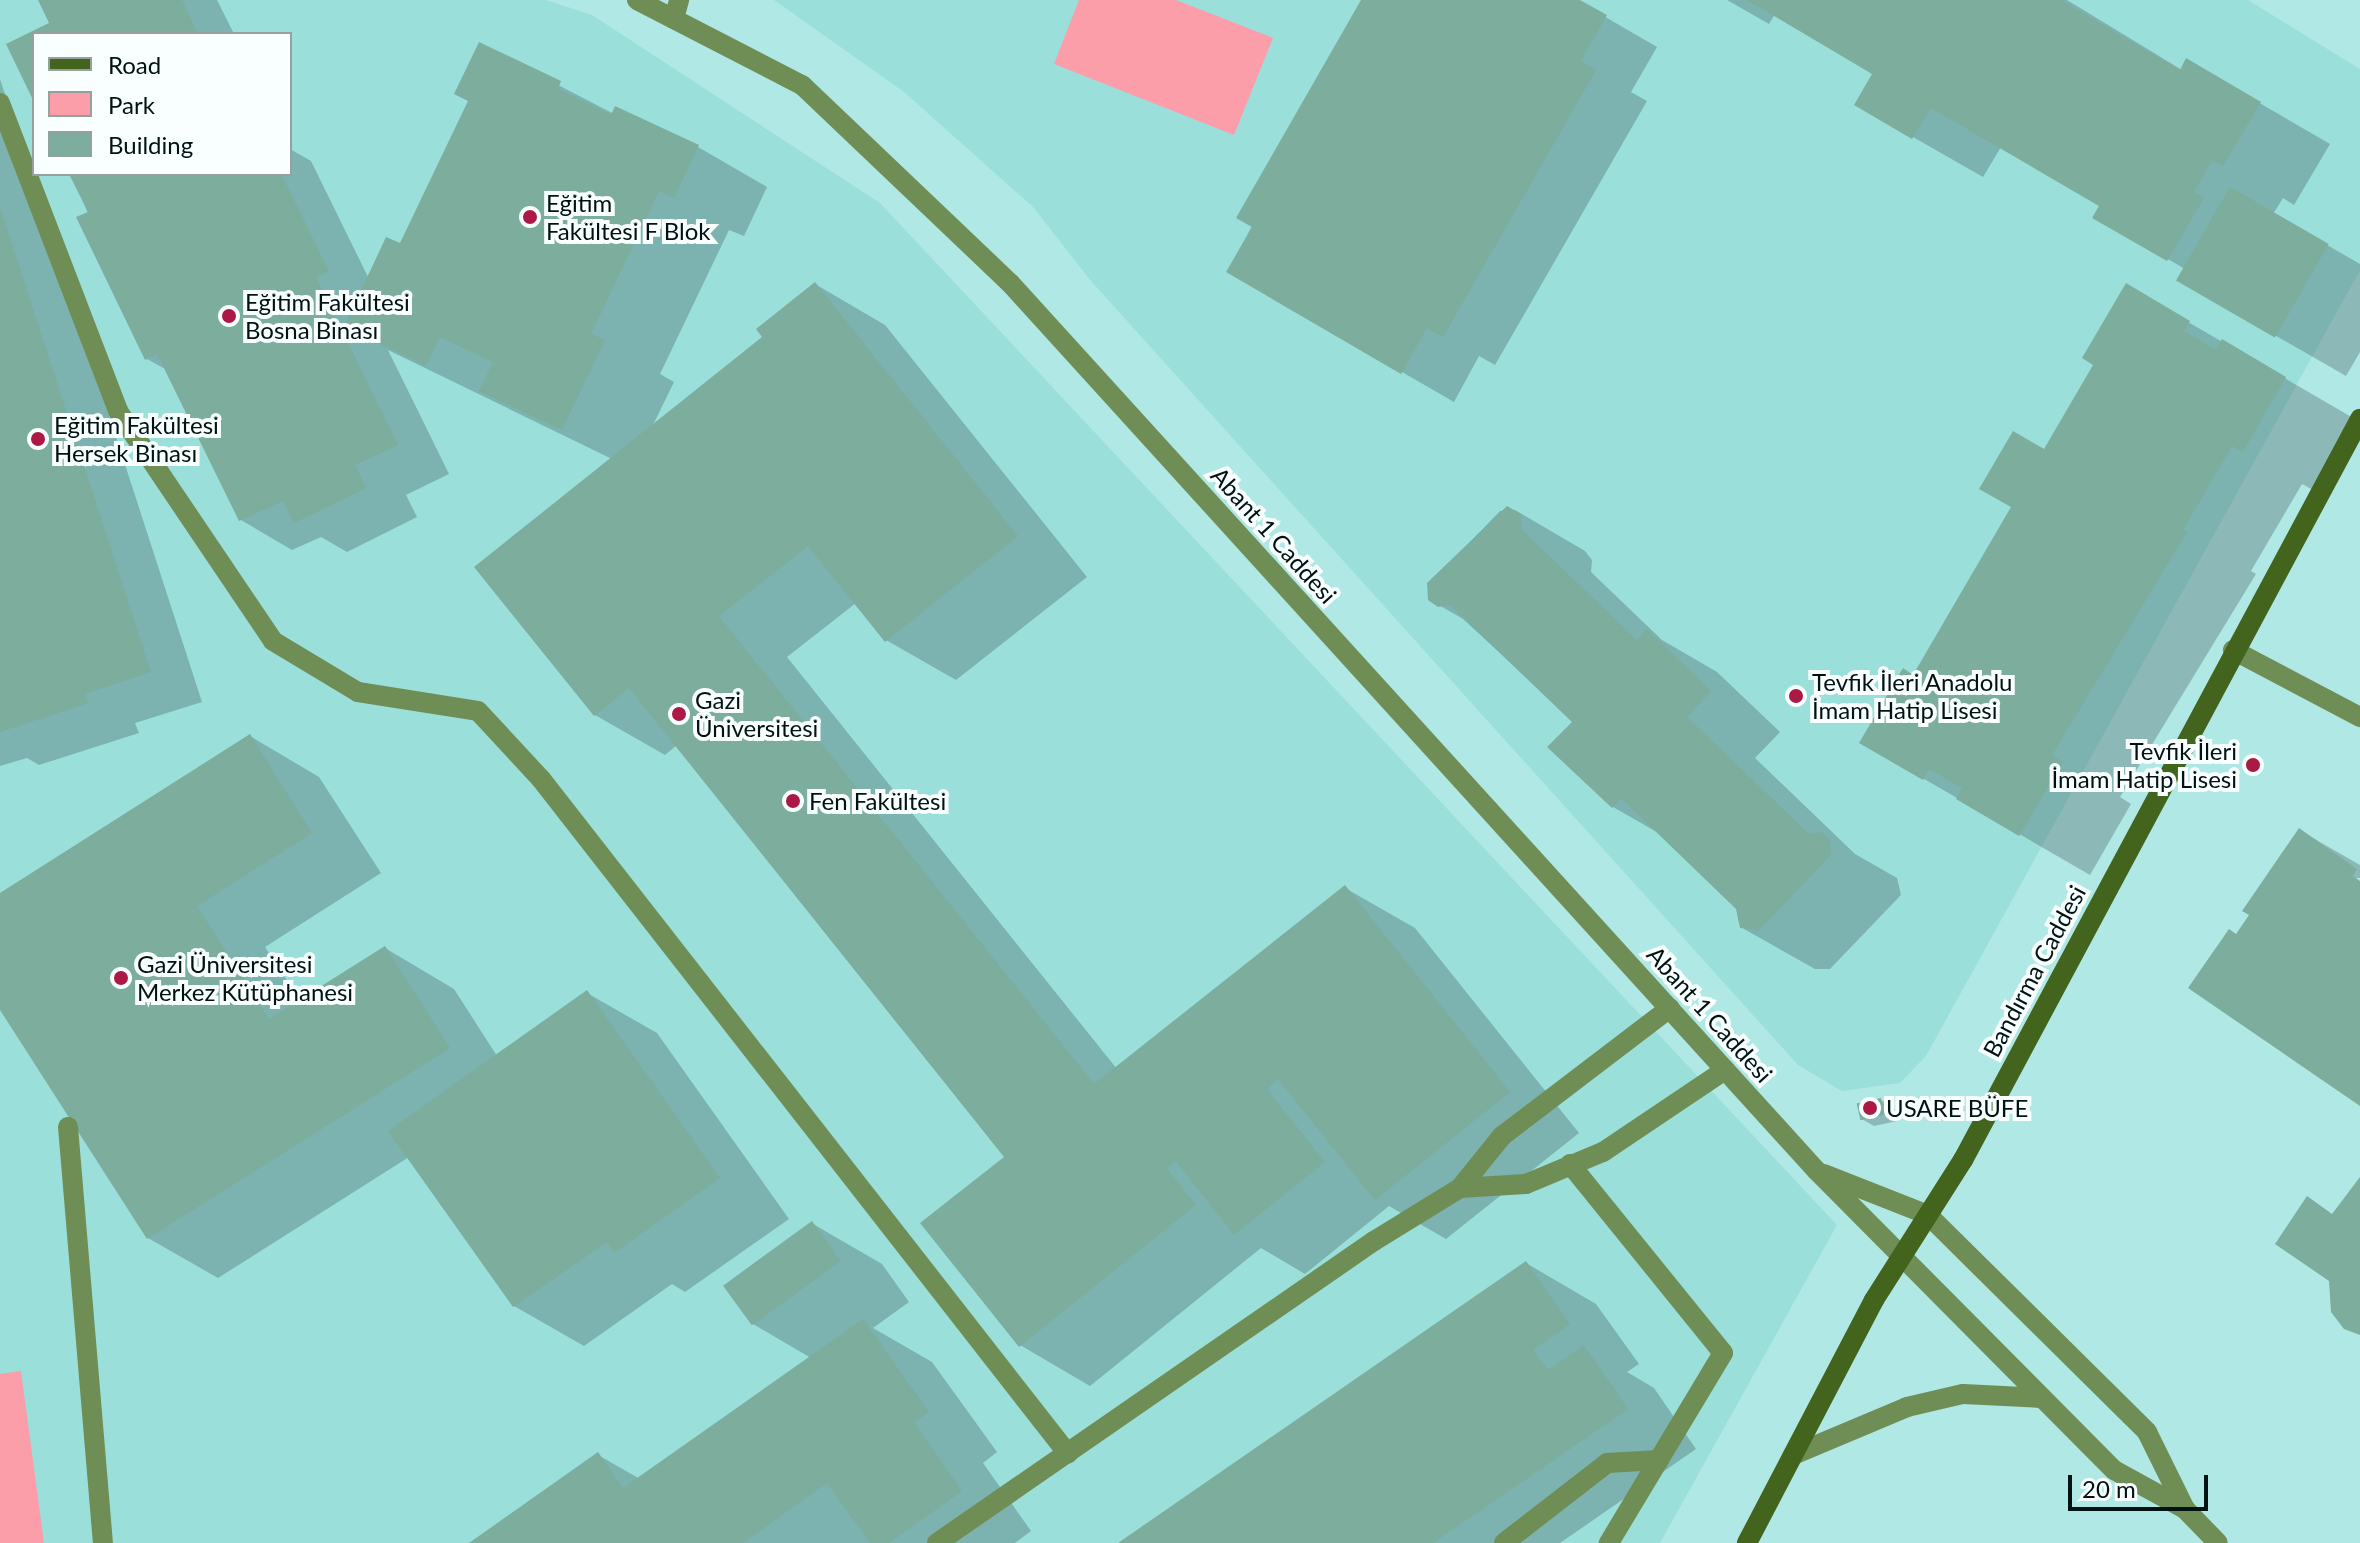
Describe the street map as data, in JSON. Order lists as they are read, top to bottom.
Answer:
{
  "streets": {
    "main road": ["Bandırma Caddesi"],
    "street": ["Abant 1 Caddesi"]
  },
  "crossings": [
    ["Abant 1 Caddesi", "Bandırma Caddesi"]
  ],
  "places": [
    "Eğitim Fakültesi F Blok",
    "Eğitim Fakültesi Bosna Binası",
    "Eğitim Fakültesi Hersek Binası",
    "Tevfik İleri Anadolu İmam Hatip Lisesi",
    "Gazi Üniversitesi",
    "Tevfik İleri İmam Hatip Lisesi",
    "Fen Fakültesi",
    "Gazi Üniversitesi Merkez Kütüphanesi",
    "USARE BÜFE"
  ],
  "legend": ["Road", "Park", "Building"],
  "scale_bar": "20 m"
}
